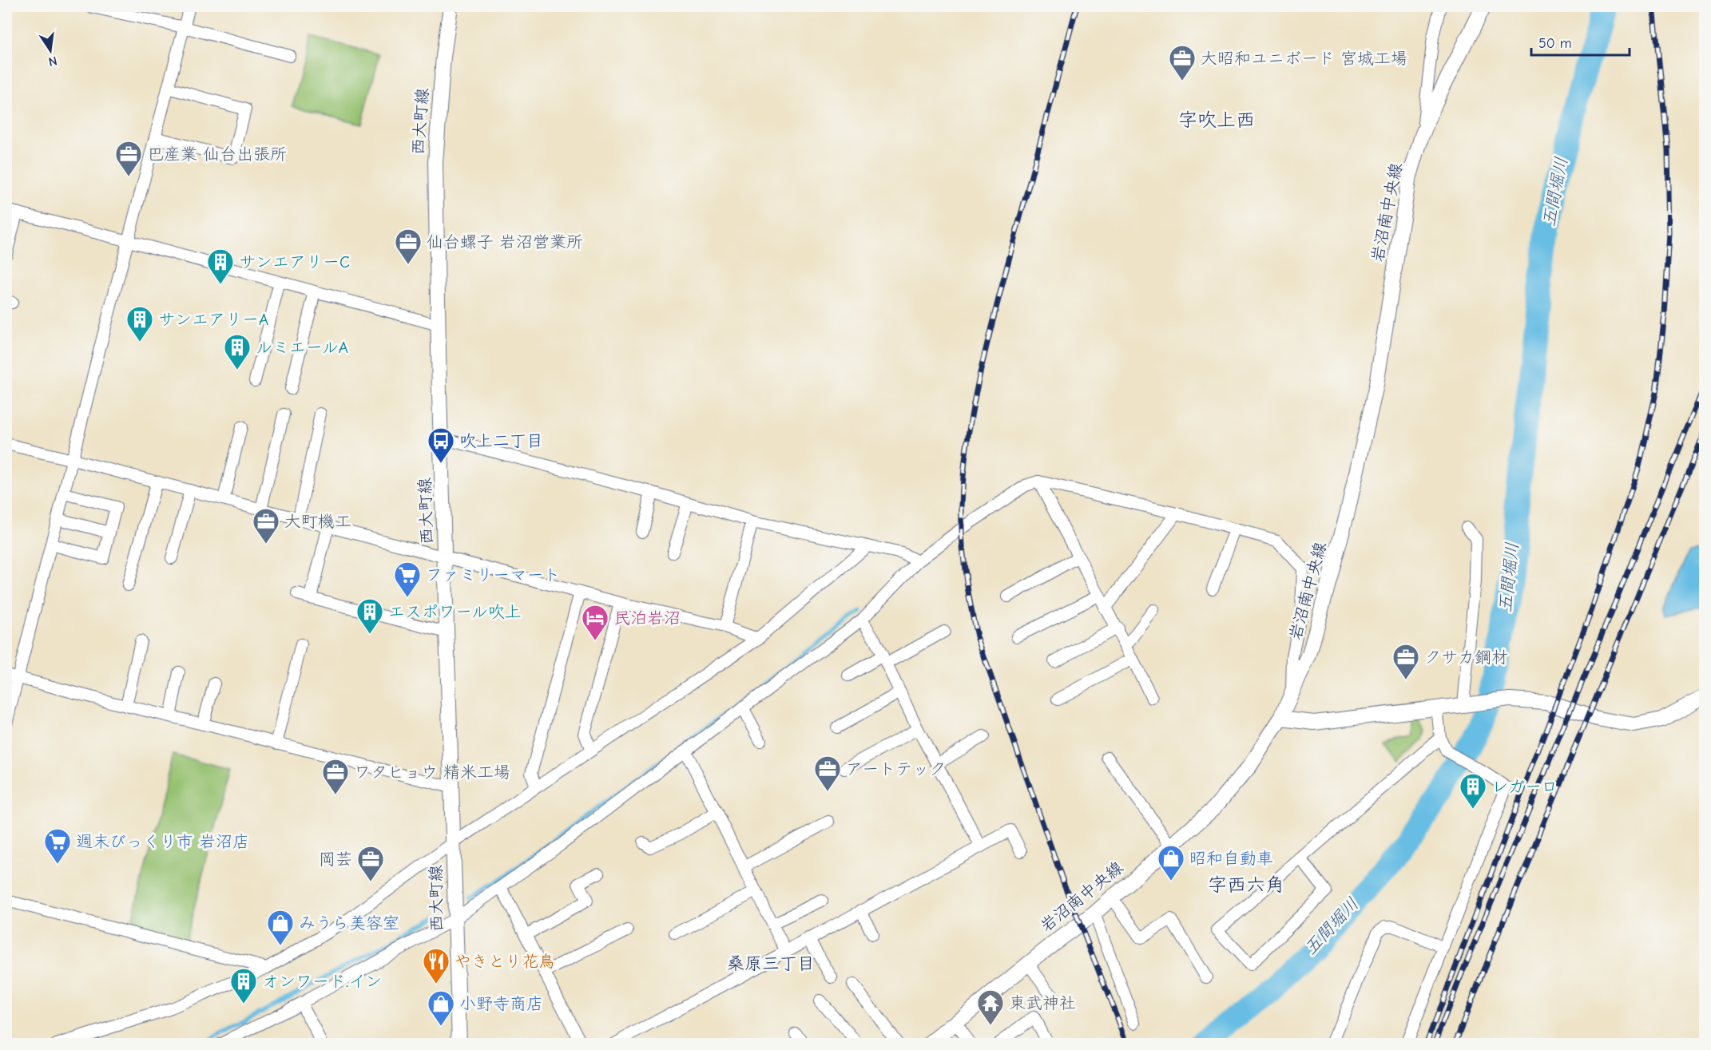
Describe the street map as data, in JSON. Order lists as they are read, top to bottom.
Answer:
{
  "streets": {
    "street": ["西大町線", "岩沼南中央線"]
  },
  "districts": ["字吹上西", "字西六角", "桑原三丁目"],
  "water": ["五間堀川"],
  "places": {
    "office": [
      "大昭和ユニボード 宮城工場",
      "巴産業 仙台出張所",
      "仙台螺子 岩沼営業所",
      "大町機工",
      "クサカ鋼材",
      "アートテック",
      "ワタヒョウ 精米工場",
      "岡芸"
    ],
    "building": [
      "サンエアリーC",
      "サンエアリーA",
      "ルミエールA",
      "エスポワール吹上",
      "レガーロ",
      "オンワード.イン"
    ],
    "bus stop": ["吹上二丁目"],
    "supermarket": ["ファミリーマート", "週末びっくり市 岩沼店"],
    "hotel": ["民泊岩沼"],
    "shop": ["昭和自動車", "みうら美容室", "小野寺商店"],
    "restaurant": ["やきとり花鳥"],
    "temple": ["東武神社"]
  },
  "scale_bar": "50 m",
  "north": "bottom"
}
